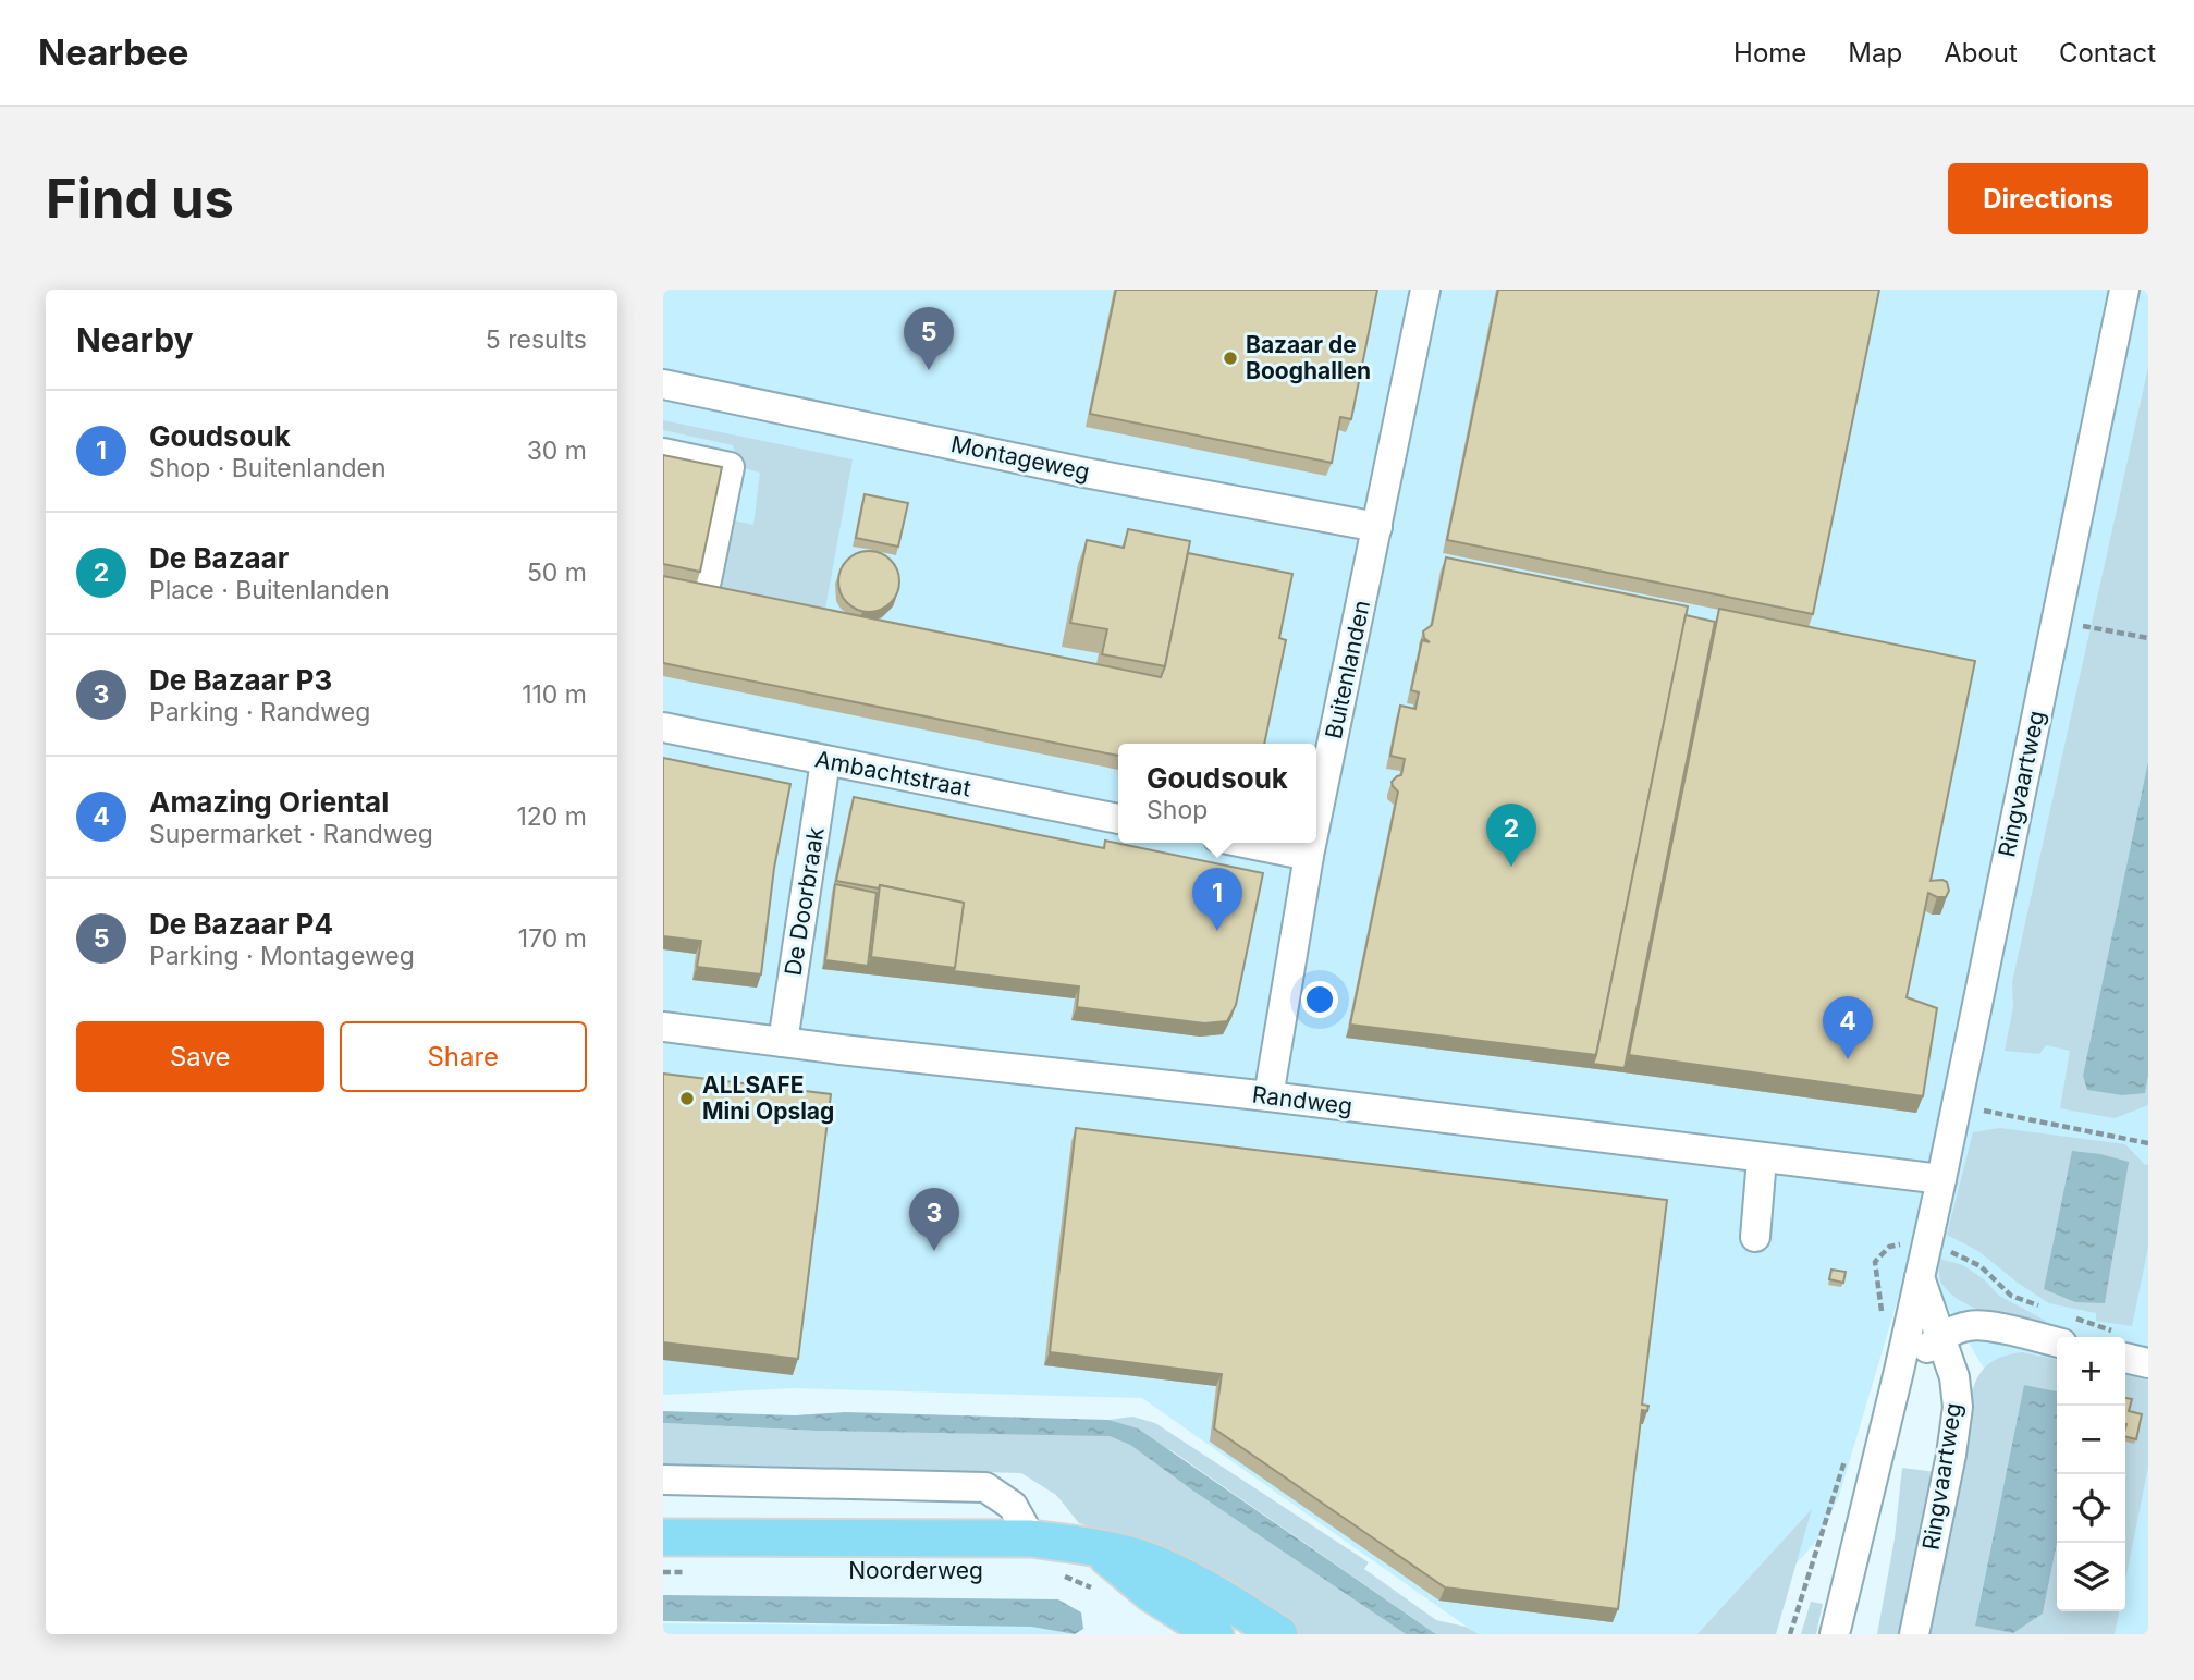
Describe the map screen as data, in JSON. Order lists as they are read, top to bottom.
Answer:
{
  "streets": {
    "main road": ["Noorderweg"],
    "street": [
      "Montageweg",
      "Buitenlanden",
      "Ambachtstraat",
      "Ringvaartweg",
      "De Doorbraak",
      "Randweg"
    ]
  },
  "crossings": [
    ["Montageweg", "Buitenlanden"],
    ["Buitenlanden", "Randweg"],
    ["Ambachtstraat", "De Doorbraak"],
    ["Ringvaartweg", "Randweg"],
    ["De Doorbraak", "Randweg"]
  ],
  "places": ["Bazaar de Booghallen", "ALLSAFE Mini Opslag"],
  "page": {
    "header": "Nearbee",
    "nav": [
      "Home",
      "Map",
      "About",
      "Contact"
    ],
    "buttons": [
      "Directions",
      ["Save", "Share"]
    ],
    "title": "Find us",
    "heading": ["Nearby", "5 results"],
    "pins": [
      "5",
      "2",
      "1",
      "4",
      "3"
    ],
    "list": [
      {
        "mark": "1",
        "name": "Goudsouk",
        "note": "Shop · Buitenlanden",
        "value": "30 m"
      },
      {
        "mark": "2",
        "name": "De Bazaar",
        "note": "Place · Buitenlanden",
        "value": "50 m"
      },
      {
        "mark": "3",
        "name": "De Bazaar P3",
        "note": "Parking · Randweg",
        "value": "110 m"
      },
      {
        "mark": "4",
        "name": "Amazing Oriental",
        "note": "Supermarket · Randweg",
        "value": "120 m"
      },
      {
        "mark": "5",
        "name": "De Bazaar P4",
        "note": "Parking · Montageweg",
        "value": "170 m"
      }
    ],
    "popup": ["Goudsouk", "Shop"],
    "map_buttons": ["+", "−"]
  }
}
